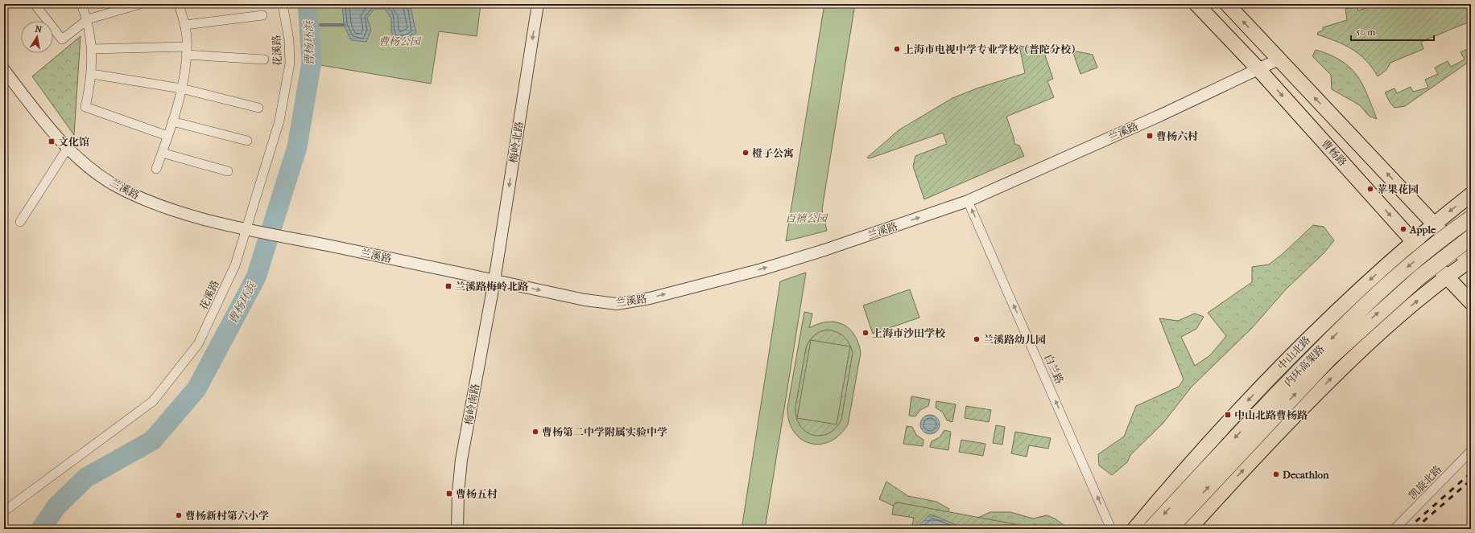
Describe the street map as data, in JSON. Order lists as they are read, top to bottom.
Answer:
{
  "streets": {
    "highway": ["内环高架路"],
    "main road": ["曹杨路", "中山北路"],
    "street": [
      "花溪路",
      "兰溪路",
      "梅岭北路",
      "白兰路",
      "梅岭南路",
      "凯旋北路"
    ]
  },
  "crossings": [
    ["花溪路", "兰溪路"],
    ["兰溪路", "梅岭北路"],
    ["兰溪路", "曹杨路"],
    ["兰溪路", "白兰路"],
    ["兰溪路", "梅岭南路"],
    ["梅岭北路", "梅岭南路"],
    ["曹杨路", "中山北路"]
  ],
  "one_way": ["梅岭北路", "白兰路"],
  "water": ["曹杨环浜"],
  "parks": ["曹杨公园", "百禧公园"],
  "places": {
    "other": [
      "上海市电视中学专业学校（普陀分校）",
      "橙子公寓",
      "苹果花园",
      "Apple",
      "上海市沙田学校",
      "兰溪路幼儿园",
      "曹杨第二中学附属实验中学",
      "Decathlon",
      "曹杨新村第六小学"
    ],
    "transit": [
      "曹杨六村",
      "文化馆",
      "兰溪路梅岭北路",
      "中山北路曹杨路",
      "曹杨五村"
    ]
  },
  "scale_bar": "50 m",
  "north": "top"
}
